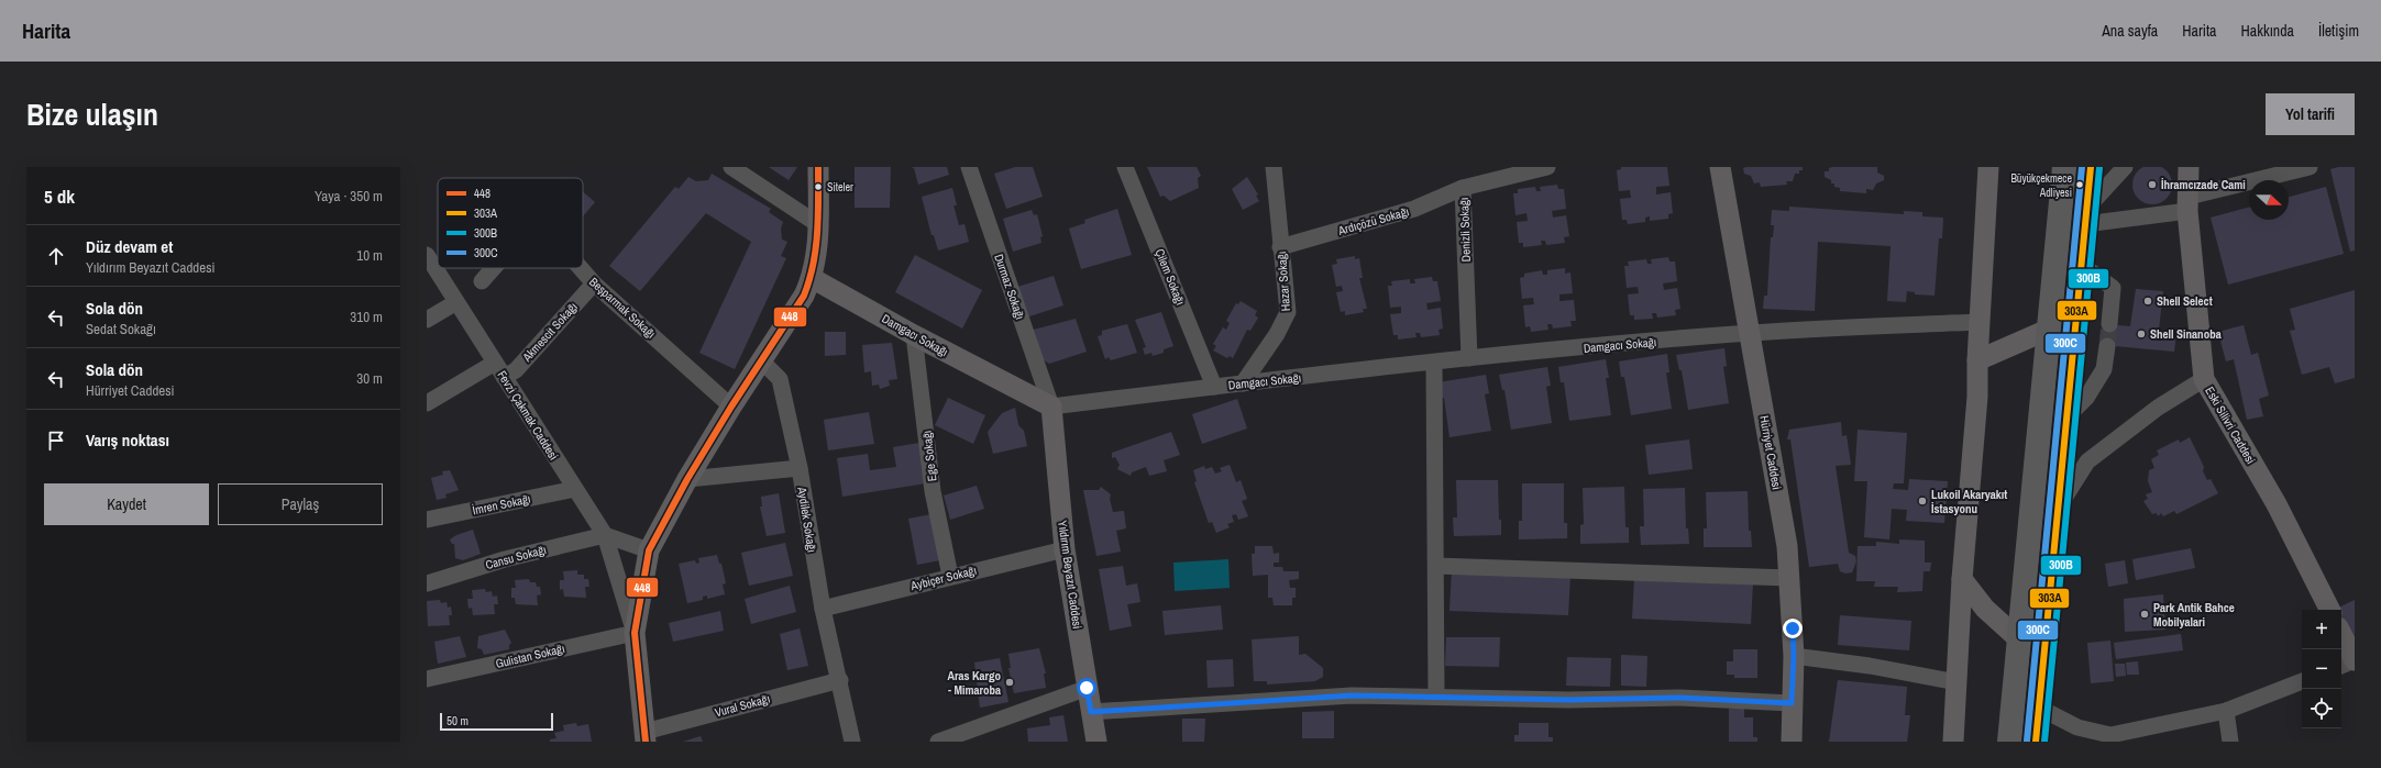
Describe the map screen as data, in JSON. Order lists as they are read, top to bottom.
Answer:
{
  "streets": {
    "main road": [
      "Damgacı Sokağı",
      "Eski Silivri Caddesi",
      "Hürriyet Caddesi",
      "Yıldırım Beyazıt Caddesi"
    ],
    "street": [
      "Ardıçözü Sokağı",
      "Denizli Sokağı",
      "Çilem Sokağı",
      "Hazar Sokağı",
      "Durmaz Sokağı",
      "Beşparmak Sokağı",
      "Akmescit Sokağı",
      "Fevzi Çakmak Caddesi",
      "Ege Sokağı",
      "İmren Sokağı",
      "Aydilek Sokağı",
      "Cansu Sokağı",
      "Aybiçer Sokağı",
      "Gulistan Sokağı",
      "Vural Sokağı"
    ]
  },
  "crossings": [
    ["Ardıçözü Sokağı", "Denizli Sokağı"],
    ["Ardıçözü Sokağı", "Hazar Sokağı"],
    ["Denizli Sokağı", "Damgacı Sokağı"],
    ["Çilem Sokağı", "Damgacı Sokağı"],
    ["Hazar Sokağı", "Damgacı Sokağı"],
    ["Durmaz Sokağı", "Damgacı Sokağı"],
    ["Durmaz Sokağı", "Yıldırım Beyazıt Caddesi"],
    ["Beşparmak Sokağı", "Akmescit Sokağı"],
    ["Akmescit Sokağı", "Fevzi Çakmak Caddesi"],
    ["Damgacı Sokağı", "Hürriyet Caddesi"],
    ["Damgacı Sokağı", "Ege Sokağı"],
    ["Damgacı Sokağı", "Yıldırım Beyazıt Caddesi"],
    ["Fevzi Çakmak Caddesi", "İmren Sokağı"],
    ["Fevzi Çakmak Caddesi", "Cansu Sokağı"],
    ["Fevzi Çakmak Caddesi", "Gulistan Sokağı"],
    ["Ege Sokağı", "Aybiçer Sokağı"],
    ["Aydilek Sokağı", "Aybiçer Sokağı"],
    ["Aydilek Sokağı", "Vural Sokağı"],
    ["Yıldırım Beyazıt Caddesi", "Aybiçer Sokağı"]
  ],
  "places": [
    "Büyükçekmece Adliyesi",
    "İhramcızade Cami",
    "Siteler",
    "Shell Select",
    "Shell Sinanoba",
    "Lukoil Akaryakıt İstasyonu",
    "Park Antik Bahce Mobilyalari",
    "Aras Kargo - Mimaroba"
  ],
  "lines": [
    "transit line 448",
    "transit line 303A",
    "transit line 300C",
    "transit line 300B"
  ],
  "legend": [
    "448",
    "303A",
    "300B",
    "300C"
  ],
  "scale_bar": "50 m",
  "north": "right",
  "page": {
    "header": "Harita",
    "nav": [
      "Ana sayfa",
      "Harita",
      "Hakkında",
      "İletişim"
    ],
    "title": "Bize ulaşın",
    "buttons": [
      "Yol tarifi",
      ["Kaydet", "Paylaş"]
    ],
    "heading": ["5 dk", "Yaya · 350 m"],
    "list": [
      ["Düz devam et", "Yıldırım Beyazıt Caddesi", "10 m"],
      ["Sola dön", "Sedat Sokağı", "310 m"],
      ["Sola dön", "Hürriyet Caddesi", "30 m"],
      "Varış noktası"
    ],
    "map_buttons": ["+", "−"],
    "scale": "50 m"
  }
}
